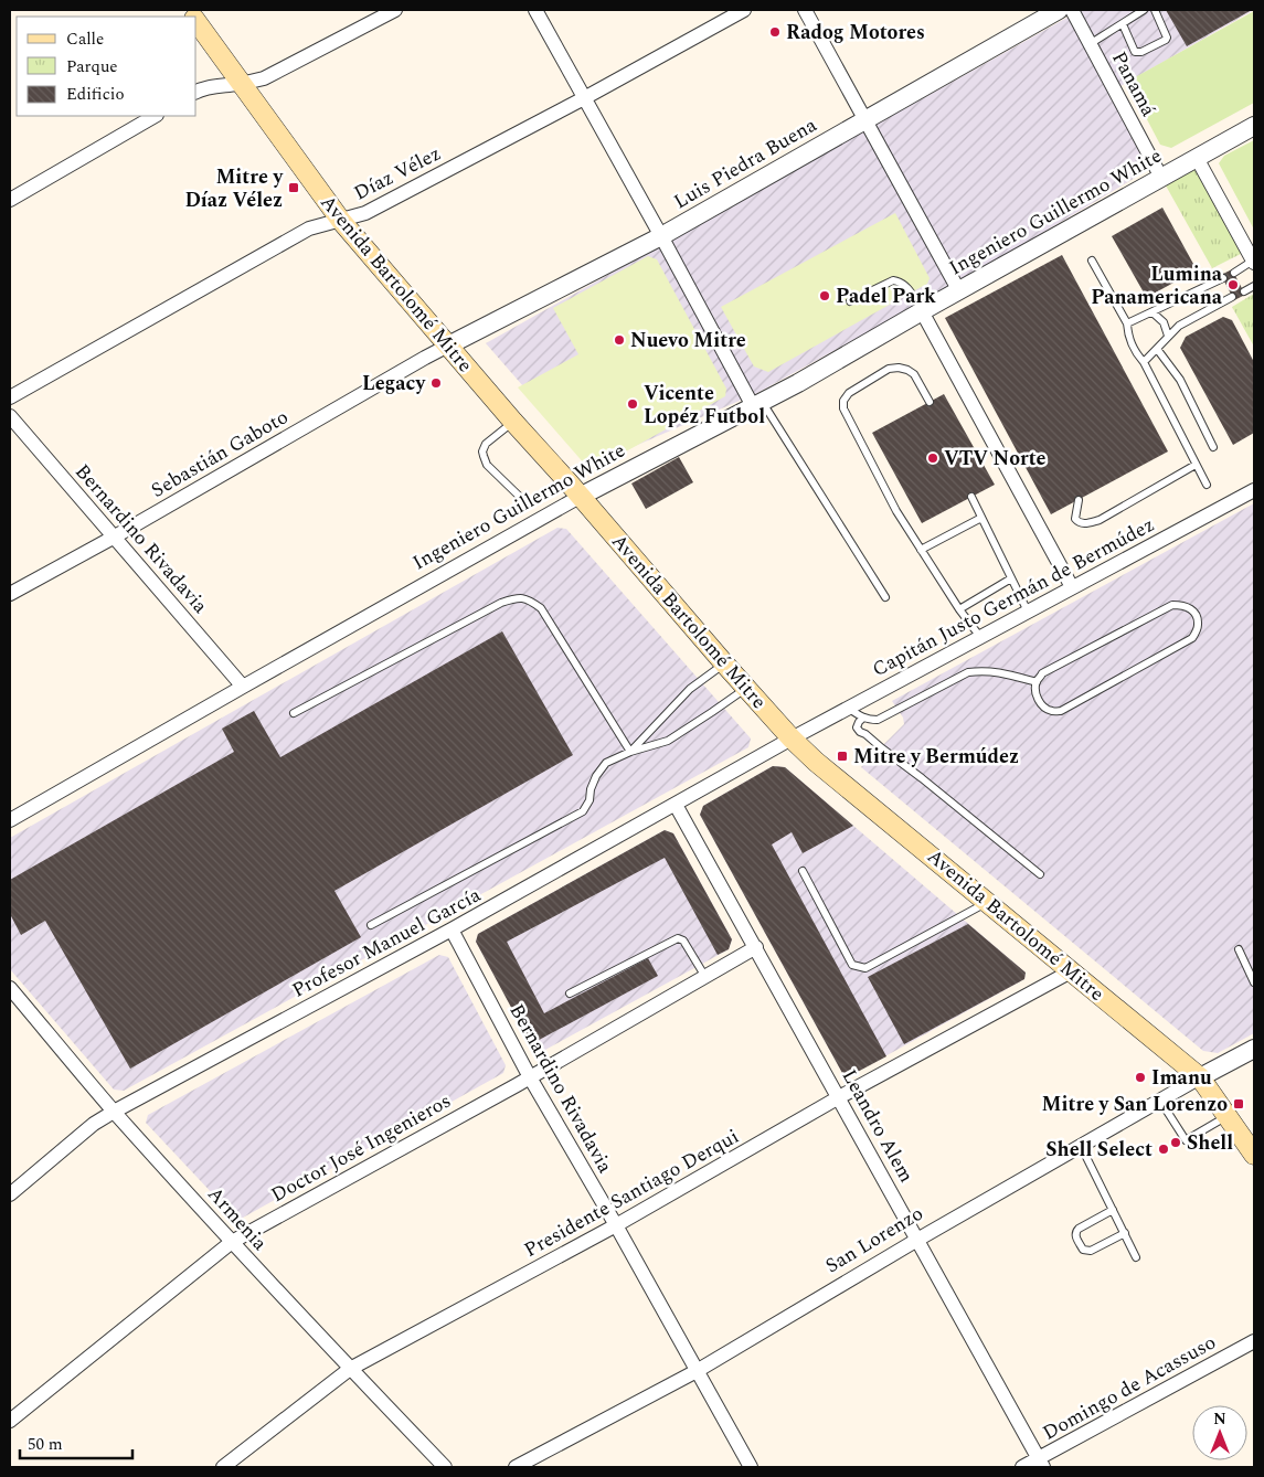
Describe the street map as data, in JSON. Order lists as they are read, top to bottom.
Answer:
{
  "streets": {
    "main road": ["Avenida Bartolomé Mitre"],
    "street": [
      "Panamá",
      "Luis Piedra Buena",
      "Díaz Vélez",
      "Ingeniero Guillermo White",
      "Sebastián Gaboto",
      "Bernardino Rivadavia",
      "Capitán Justo Germán de Bermúdez",
      "Profesor Manuel García",
      "Leandro Alem",
      "Doctor José Ingenieros",
      "Presidente Santiago Derqui",
      "Armenia",
      "San Lorenzo",
      "Domingo de Acassuso"
    ]
  },
  "crossings": [
    ["Panamá", "Ingeniero Guillermo White"],
    ["Luis Piedra Buena", "Avenida Bartolomé Mitre"],
    ["Luis Piedra Buena", "Sebastián Gaboto"],
    ["Díaz Vélez", "Avenida Bartolomé Mitre"],
    ["Ingeniero Guillermo White", "Avenida Bartolomé Mitre"],
    ["Ingeniero Guillermo White", "Bernardino Rivadavia"],
    ["Avenida Bartolomé Mitre", "Sebastián Gaboto"],
    ["Avenida Bartolomé Mitre", "Capitán Justo Germán de Bermúdez"],
    ["Avenida Bartolomé Mitre", "Profesor Manuel García"],
    ["Avenida Bartolomé Mitre", "Presidente Santiago Derqui"],
    ["Avenida Bartolomé Mitre", "San Lorenzo"],
    ["Sebastián Gaboto", "Bernardino Rivadavia"],
    ["Bernardino Rivadavia", "Profesor Manuel García"],
    ["Bernardino Rivadavia", "Doctor José Ingenieros"],
    ["Bernardino Rivadavia", "Presidente Santiago Derqui"],
    ["Bernardino Rivadavia", "San Lorenzo"],
    ["Capitán Justo Germán de Bermúdez", "Profesor Manuel García"],
    ["Profesor Manuel García", "Leandro Alem"],
    ["Profesor Manuel García", "Armenia"],
    ["Leandro Alem", "Doctor José Ingenieros"],
    ["Leandro Alem", "Presidente Santiago Derqui"],
    ["Leandro Alem", "San Lorenzo"],
    ["Leandro Alem", "Domingo de Acassuso"],
    ["Doctor José Ingenieros", "Armenia"],
    ["Presidente Santiago Derqui", "Armenia"]
  ],
  "places": {
    "other": [
      "Radog Motores",
      "Lumina Panamericana",
      "Padel Park",
      "Nuevo Mitre",
      "Legacy",
      "Vicente Lopéz Futbol",
      "VTV Norte",
      "Imanu",
      "Shell",
      "Shell Select"
    ],
    "transit": ["Mitre y Díaz Vélez", "Mitre y Bermúdez", "Mitre y San Lorenzo"]
  },
  "legend": ["Calle", "Parque", "Edificio"],
  "scale_bar": "50 m",
  "north": "top"
}
